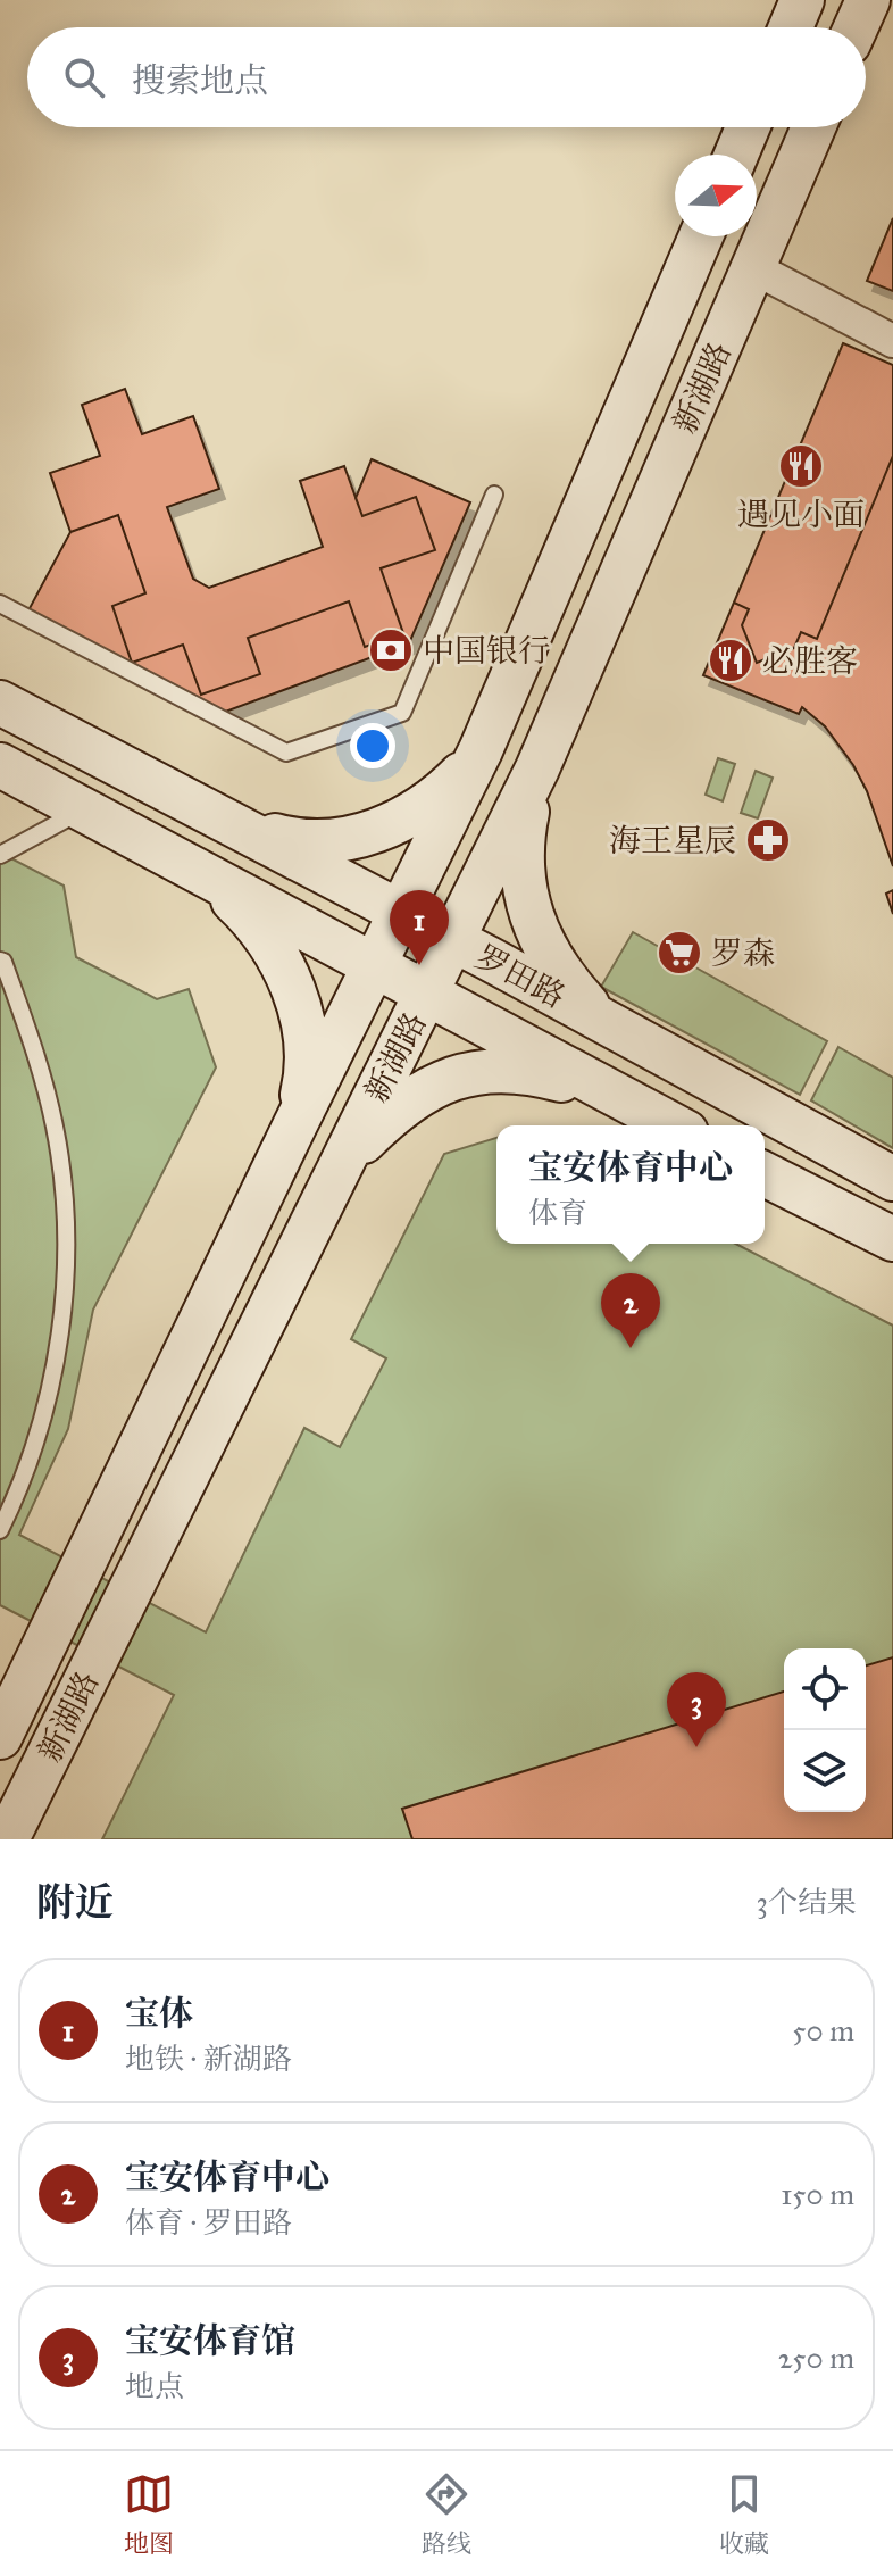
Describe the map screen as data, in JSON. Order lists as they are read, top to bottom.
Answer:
{
  "streets": {
    "main road": ["新湖路", "罗田路"]
  },
  "crossings": [
    ["新湖路", "罗田路"]
  ],
  "places": {
    "restaurant": ["遇见小面", "必胜客"],
    "bank": ["中国银行"],
    "pharmacy": ["海王星辰"],
    "supermarket": ["罗森"]
  },
  "north": "right",
  "page": {
    "search": "搜索地点",
    "pins": ["1", "2", "3"],
    "popup": ["宝安体育中心", "体育"],
    "heading": ["附近", "3个结果"],
    "list": [
      {
        "mark": "1",
        "name": "宝体",
        "note": "地铁 · 新湖路",
        "value": "50 m"
      },
      {
        "mark": "2",
        "name": "宝安体育中心",
        "note": "体育 · 罗田路",
        "value": "150 m"
      },
      {
        "mark": "3",
        "name": "宝安体育馆",
        "note": "地点",
        "value": "250 m"
      }
    ],
    "nav": ["地图", "路线", "收藏"]
  }
}
